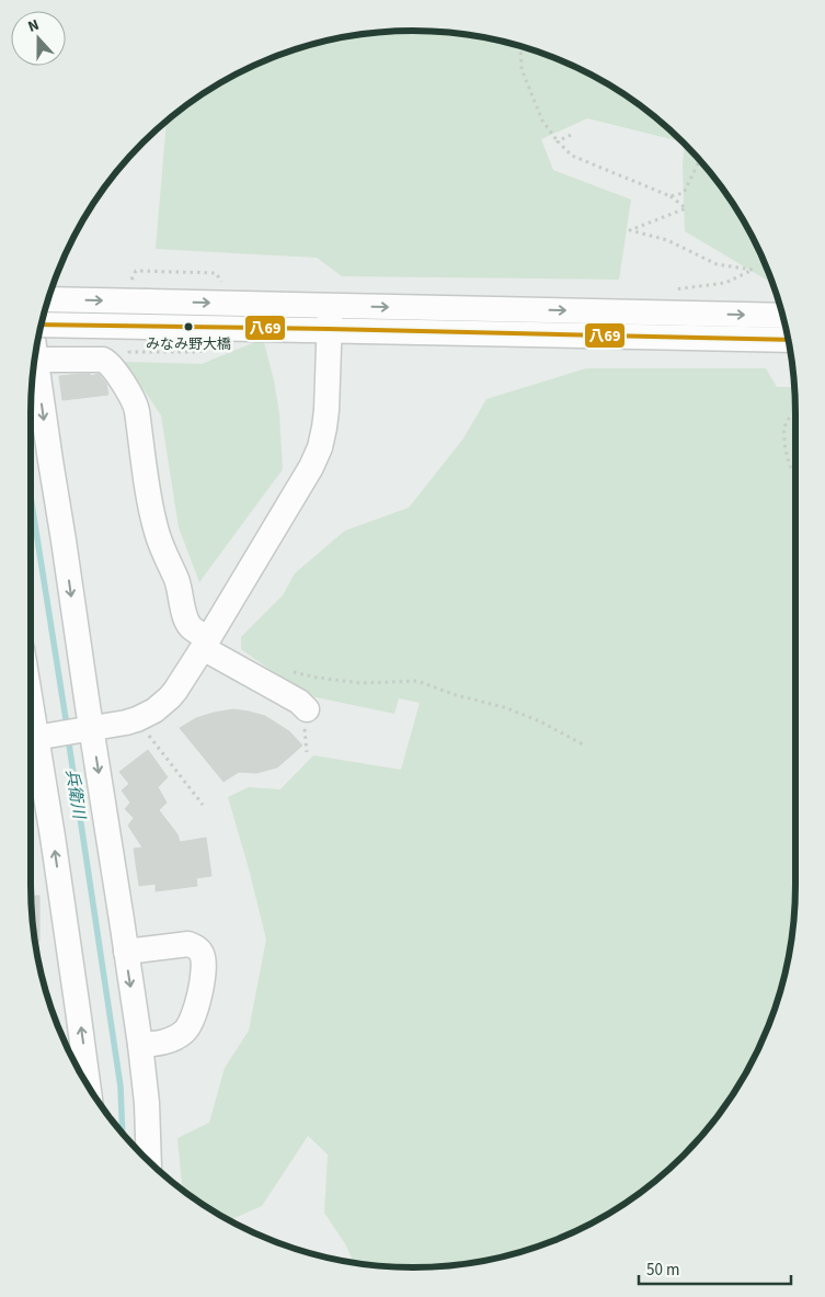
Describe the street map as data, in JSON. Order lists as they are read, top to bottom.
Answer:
{
  "water": ["兵衛川"],
  "places": ["みなみ野大橋"],
  "lines": ["transit line 八69"],
  "scale_bar": "50 m",
  "north": "top"
}
